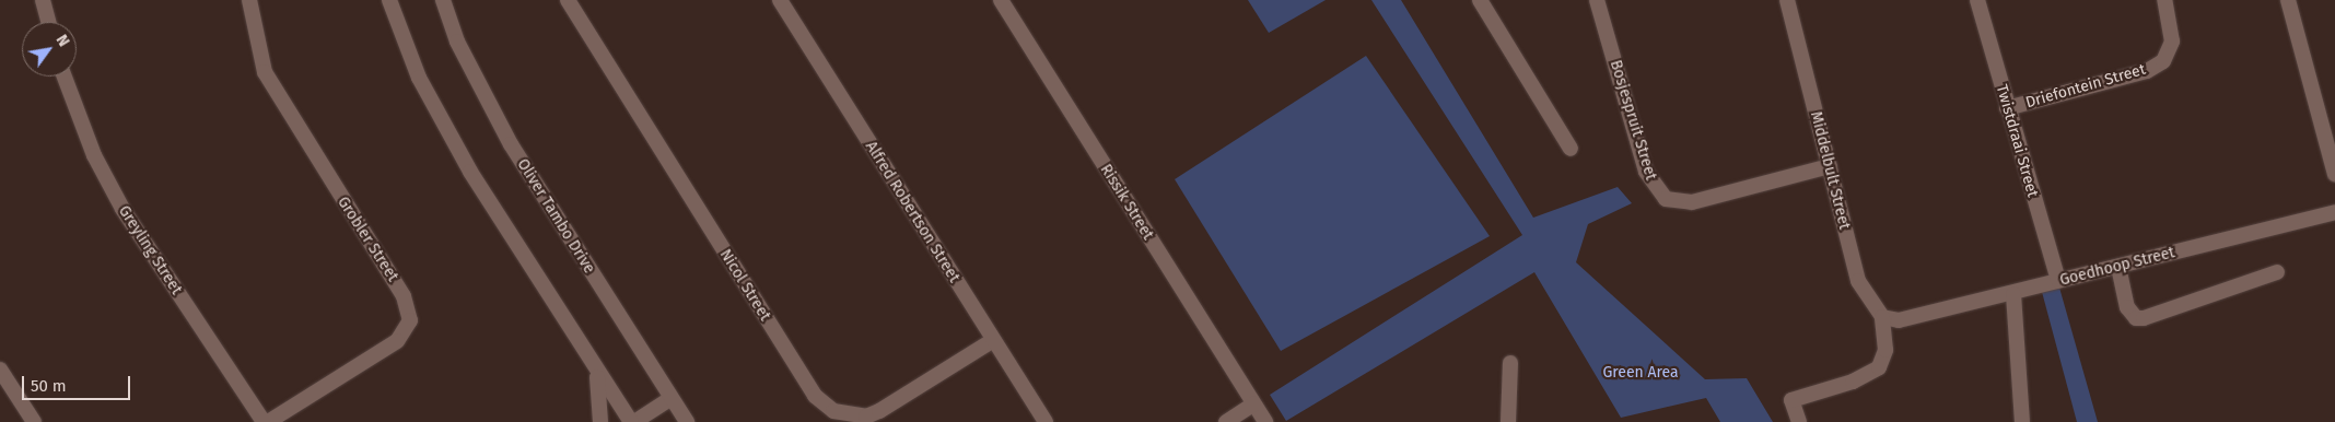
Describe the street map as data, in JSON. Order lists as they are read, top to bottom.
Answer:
{
  "streets": {
    "street": [
      "Driefontein Street",
      "Bosjespruit Street",
      "Twistdraai Street",
      "Middelbult Street",
      "Rissik Street",
      "Alfred Robertson Street",
      "Oliver Tambo Drive",
      "Grobler Street",
      "Greyling Street",
      "Goedhoop Street",
      "Nicol Street"
    ]
  },
  "crossings": [
    ["Driefontein Street", "Twistdraai Street"],
    ["Bosjespruit Street", "Middelbult Street"],
    ["Twistdraai Street", "Goedhoop Street"],
    ["Middelbult Street", "Goedhoop Street"],
    ["Alfred Robertson Street", "Nicol Street"],
    ["Grobler Street", "Greyling Street"]
  ],
  "parks": ["Green Area"],
  "scale_bar": "50 m",
  "north": "top right"
}
